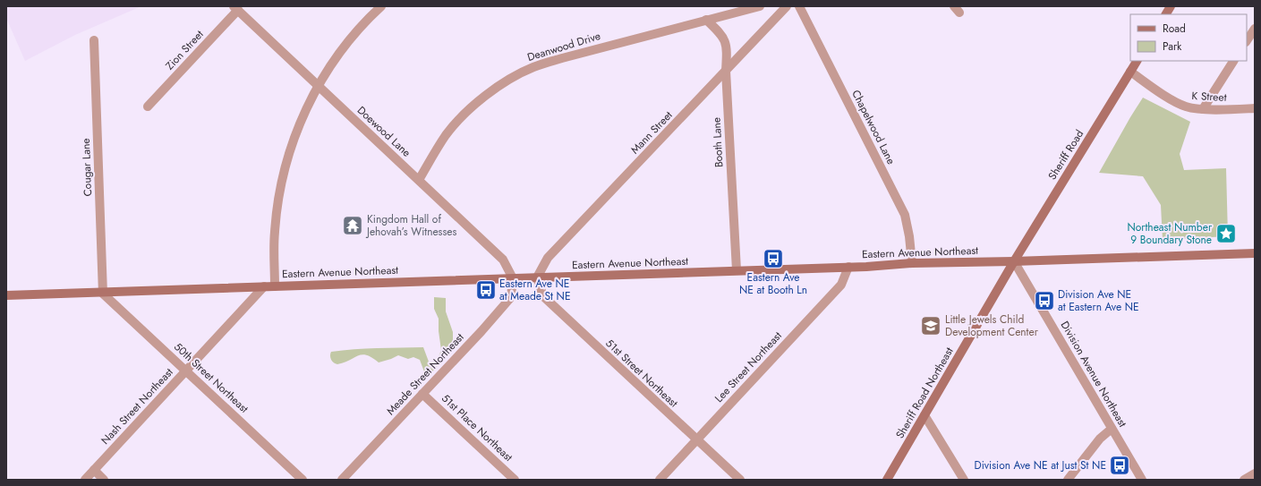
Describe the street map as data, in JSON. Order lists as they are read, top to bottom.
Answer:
{
  "streets": {
    "main road": ["Sheriff Road", "Eastern Avenue Northeast", "Sheriff Road Northeast"],
    "street": [
      "Deanwood Drive",
      "Zion Street",
      "K Street",
      "Chapelwood Lane",
      "Doewood Lane",
      "Mann Street",
      "Booth Lane",
      "Cougar Lane",
      "Lee Street Northeast",
      "51st Street Northeast",
      "Meade Street Northeast",
      "Division Avenue Northeast",
      "50th Street Northeast",
      "Nash Street Northeast",
      "51st Place Northeast"
    ]
  },
  "crossings": [
    ["Deanwood Drive", "Doewood Lane"],
    ["Deanwood Drive", "Booth Lane"],
    ["Zion Street", "Doewood Lane"],
    ["K Street", "Sheriff Road"],
    ["Chapelwood Lane", "Eastern Avenue Northeast"],
    ["Doewood Lane", "Eastern Avenue Northeast"],
    ["Doewood Lane", "Meade Street Northeast"],
    ["Mann Street", "Booth Lane"],
    ["Mann Street", "Eastern Avenue Northeast"],
    ["Mann Street", "51st Street Northeast"],
    ["Booth Lane", "Eastern Avenue Northeast"],
    ["Sheriff Road", "Eastern Avenue Northeast"],
    ["Sheriff Road", "Division Avenue Northeast"],
    ["Sheriff Road", "Sheriff Road Northeast"],
    ["Cougar Lane", "Eastern Avenue Northeast"],
    ["Cougar Lane", "50th Street Northeast"],
    ["Eastern Avenue Northeast", "Lee Street Northeast"],
    ["Eastern Avenue Northeast", "51st Street Northeast"],
    ["Eastern Avenue Northeast", "Meade Street Northeast"],
    ["Eastern Avenue Northeast", "Division Avenue Northeast"],
    ["Eastern Avenue Northeast", "50th Street Northeast"],
    ["Eastern Avenue Northeast", "Sheriff Road Northeast"],
    ["Eastern Avenue Northeast", "Nash Street Northeast"],
    ["Lee Street Northeast", "51st Street Northeast"],
    ["Meade Street Northeast", "51st Place Northeast"],
    ["Division Avenue Northeast", "Sheriff Road Northeast"],
    ["50th Street Northeast", "Nash Street Northeast"]
  ],
  "places": {
    "temple": ["Kingdom Hall of Jehovah’s Witnesses"],
    "place": ["Northeast Number 9 Boundary Stone"],
    "bus stop": [
      "Eastern Ave NE at Booth Ln",
      "Eastern Ave NE at Meade St NE",
      "Division Ave NE at Eastern Ave NE",
      "Division Ave NE at Just St NE"
    ],
    "school or university": ["Little Jewels Child Development Center"]
  },
  "legend": ["Road", "Park"]
}
